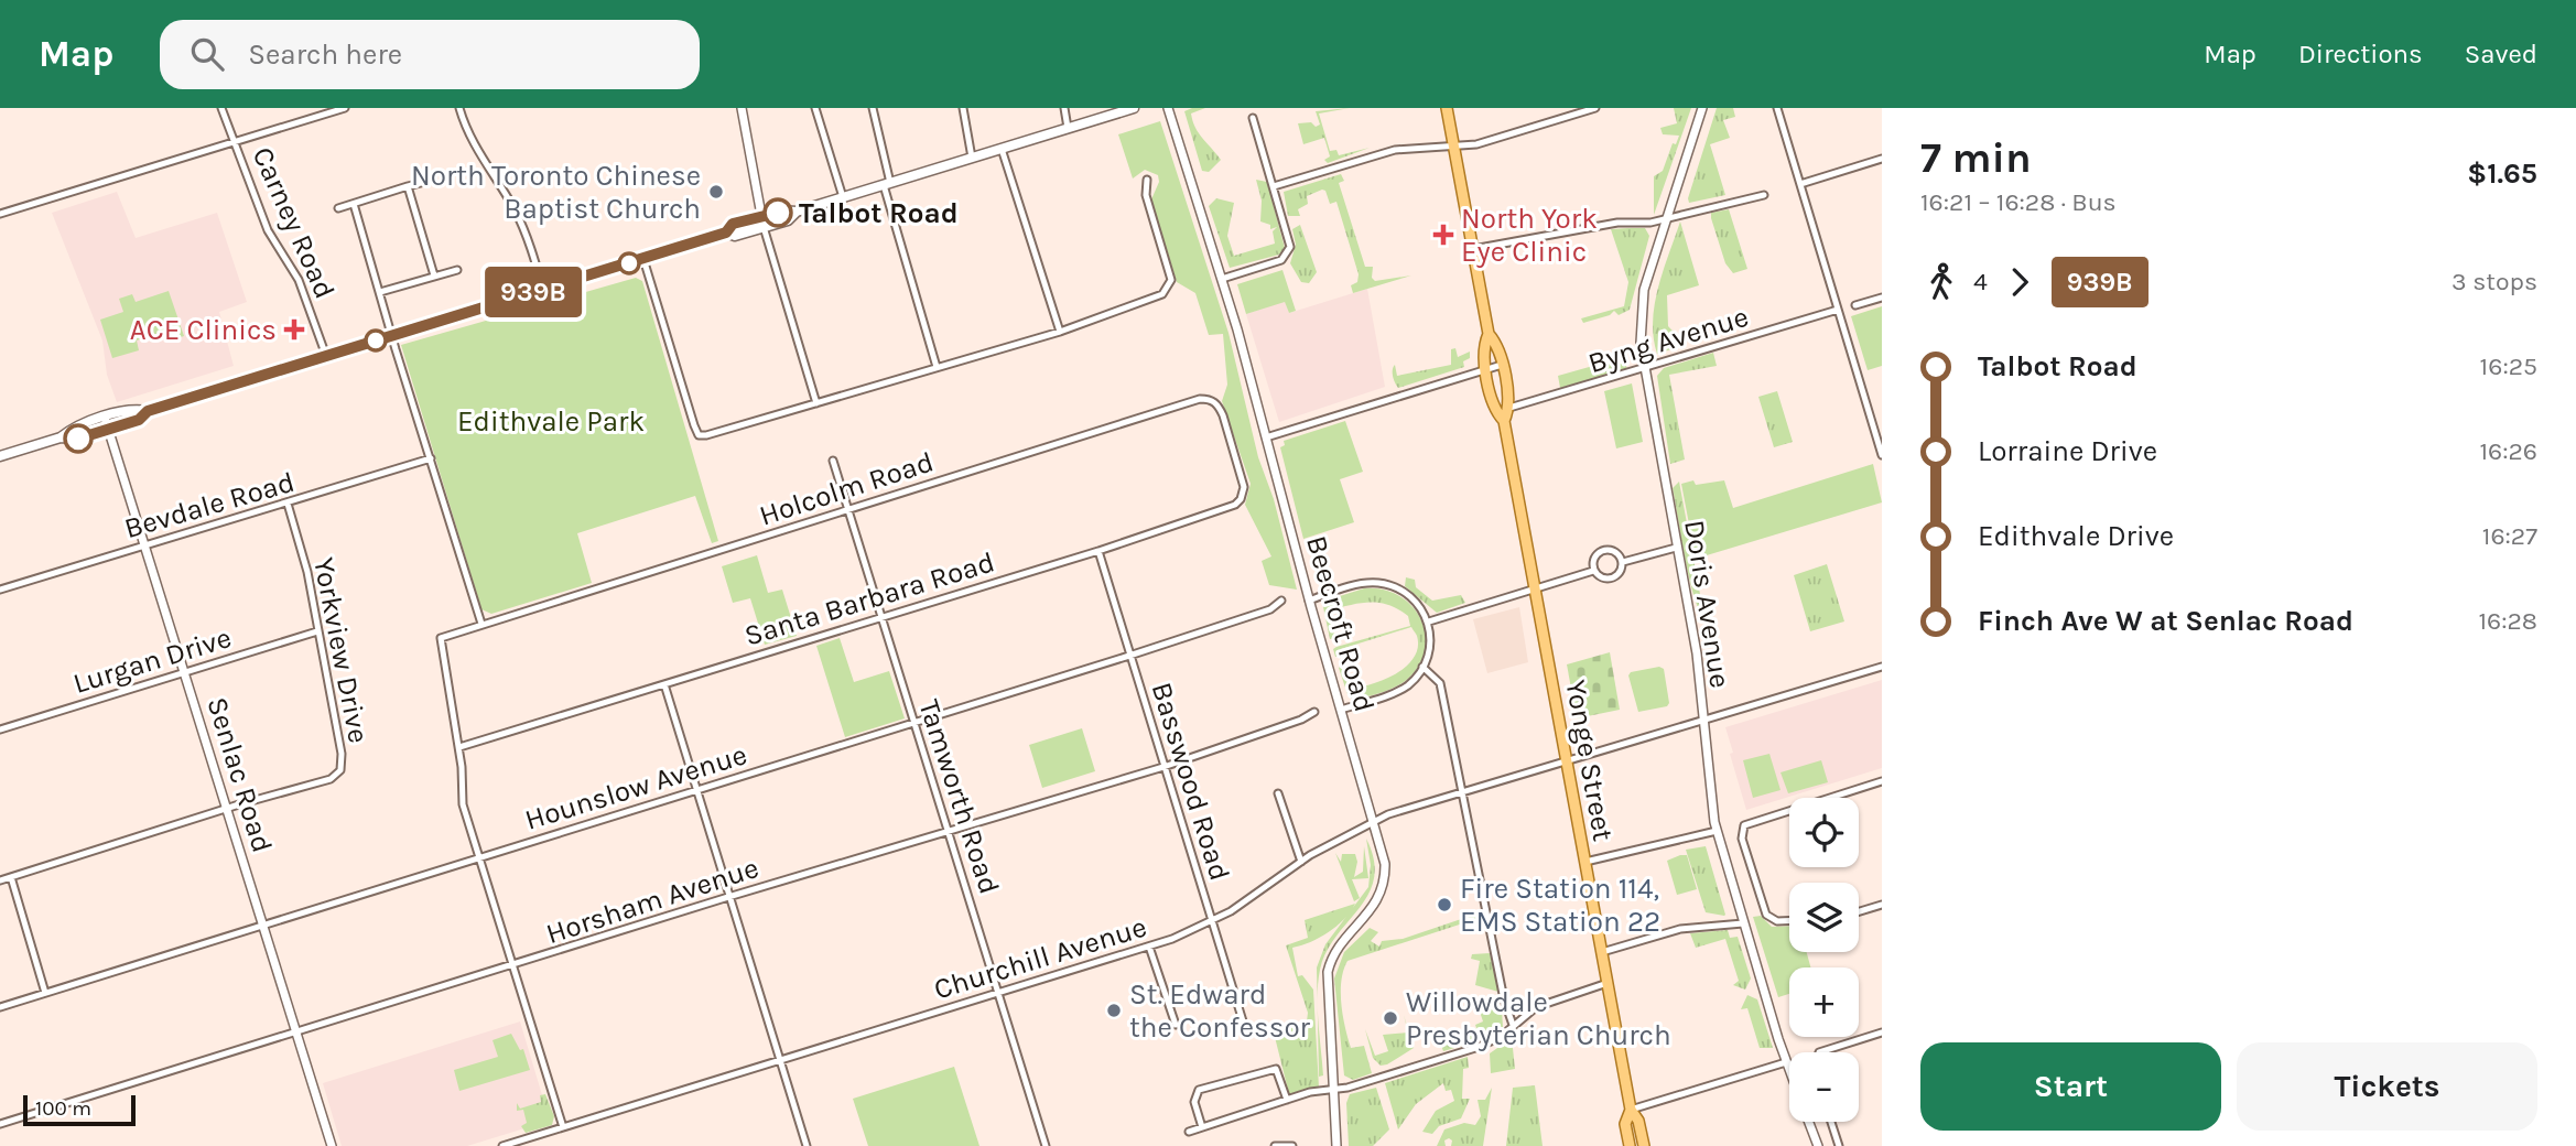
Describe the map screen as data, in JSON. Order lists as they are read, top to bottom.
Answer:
{
  "streets": {
    "main road": ["Yonge Street"],
    "street": [
      "Carney Road",
      "Byng Avenue",
      "Holcolm Road",
      "Bevdale Road",
      "Santa Barbara Road",
      "Doris Avenue",
      "Beecroft Road",
      "Yorkview Drive",
      "Lurgan Drive",
      "Senlac Road",
      "Basswood Road",
      "Hounslow Avenue",
      "Tamworth Road",
      "Horsham Avenue",
      "Churchill Avenue"
    ]
  },
  "crossings": [
    ["Byng Avenue", "Doris Avenue"],
    ["Byng Avenue", "Yonge Street"],
    ["Holcolm Road", "Santa Barbara Road"],
    ["Holcolm Road", "Tamworth Road"],
    ["Bevdale Road", "Yorkview Drive"],
    ["Bevdale Road", "Senlac Road"],
    ["Santa Barbara Road", "Basswood Road"],
    ["Santa Barbara Road", "Tamworth Road"],
    ["Doris Avenue", "Churchill Avenue"],
    ["Beecroft Road", "Churchill Avenue"],
    ["Yorkview Drive", "Lurgan Drive"],
    ["Yorkview Drive", "Senlac Road"],
    ["Lurgan Drive", "Senlac Road"],
    ["Yonge Street", "Churchill Avenue"],
    ["Senlac Road", "Hounslow Avenue"],
    ["Senlac Road", "Horsham Avenue"],
    ["Basswood Road", "Hounslow Avenue"],
    ["Basswood Road", "Horsham Avenue"],
    ["Basswood Road", "Churchill Avenue"],
    ["Hounslow Avenue", "Tamworth Road"],
    ["Tamworth Road", "Horsham Avenue"],
    ["Tamworth Road", "Churchill Avenue"]
  ],
  "parks": ["Edithvale Park"],
  "places": {
    "other": [
      "North Toronto Chinese Baptist Church",
      "Talbot Road",
      "Fire Station 114, EMS Station 22",
      "St. Edward the Confessor",
      "Willowdale Presbyterian Church"
    ],
    "health": ["North York Eye Clinic", "ACE Clinics"]
  },
  "lines": ["bus line 939B"],
  "scale_bar": "100 m",
  "page": {
    "header": "Map",
    "search": "Search here",
    "nav": ["Map", "Directions", "Saved"],
    "on_map": "939B",
    "heading": ["7 min", "16:21 – 16:28 · Bus", "$1.65"],
    "legs": ["4", "939B", "3 stops"],
    "list": [
      {
        "name": "Talbot Road",
        "value": "16:25"
      },
      {
        "name": "Lorraine Drive",
        "value": "16:26"
      },
      {
        "name": "Edithvale Drive",
        "value": "16:27"
      },
      {
        "name": "Finch Ave W at Senlac Road",
        "value": "16:28"
      }
    ],
    "map_buttons": ["+", "−"],
    "buttons": ["Start", "Tickets"],
    "scale": "100 m"
  }
}
